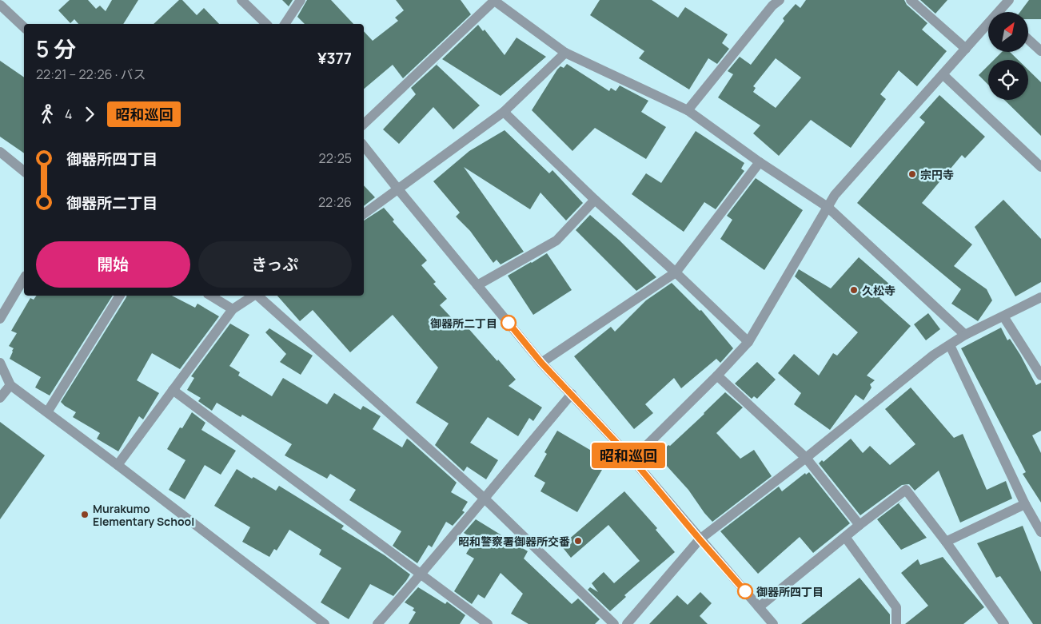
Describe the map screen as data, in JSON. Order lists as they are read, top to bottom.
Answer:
{
  "places": [
    "宗円寺",
    "久松寺",
    "御器所二丁目",
    "Murakumo Elementary School",
    "昭和警察署御器所交番",
    "御器所四丁目"
  ],
  "lines": ["bus line 昭和巡回"],
  "north": "top right",
  "page": {
    "on_map": "昭和巡回",
    "heading": ["5 分", "22:21 – 22:26 · バス", "¥377"],
    "legs": ["4", "昭和巡回"],
    "list": [
      {
        "name": "御器所四丁目",
        "value": "22:25"
      },
      {
        "name": "御器所二丁目",
        "value": "22:26"
      }
    ],
    "buttons": ["開始", "きっぷ"]
  }
}
